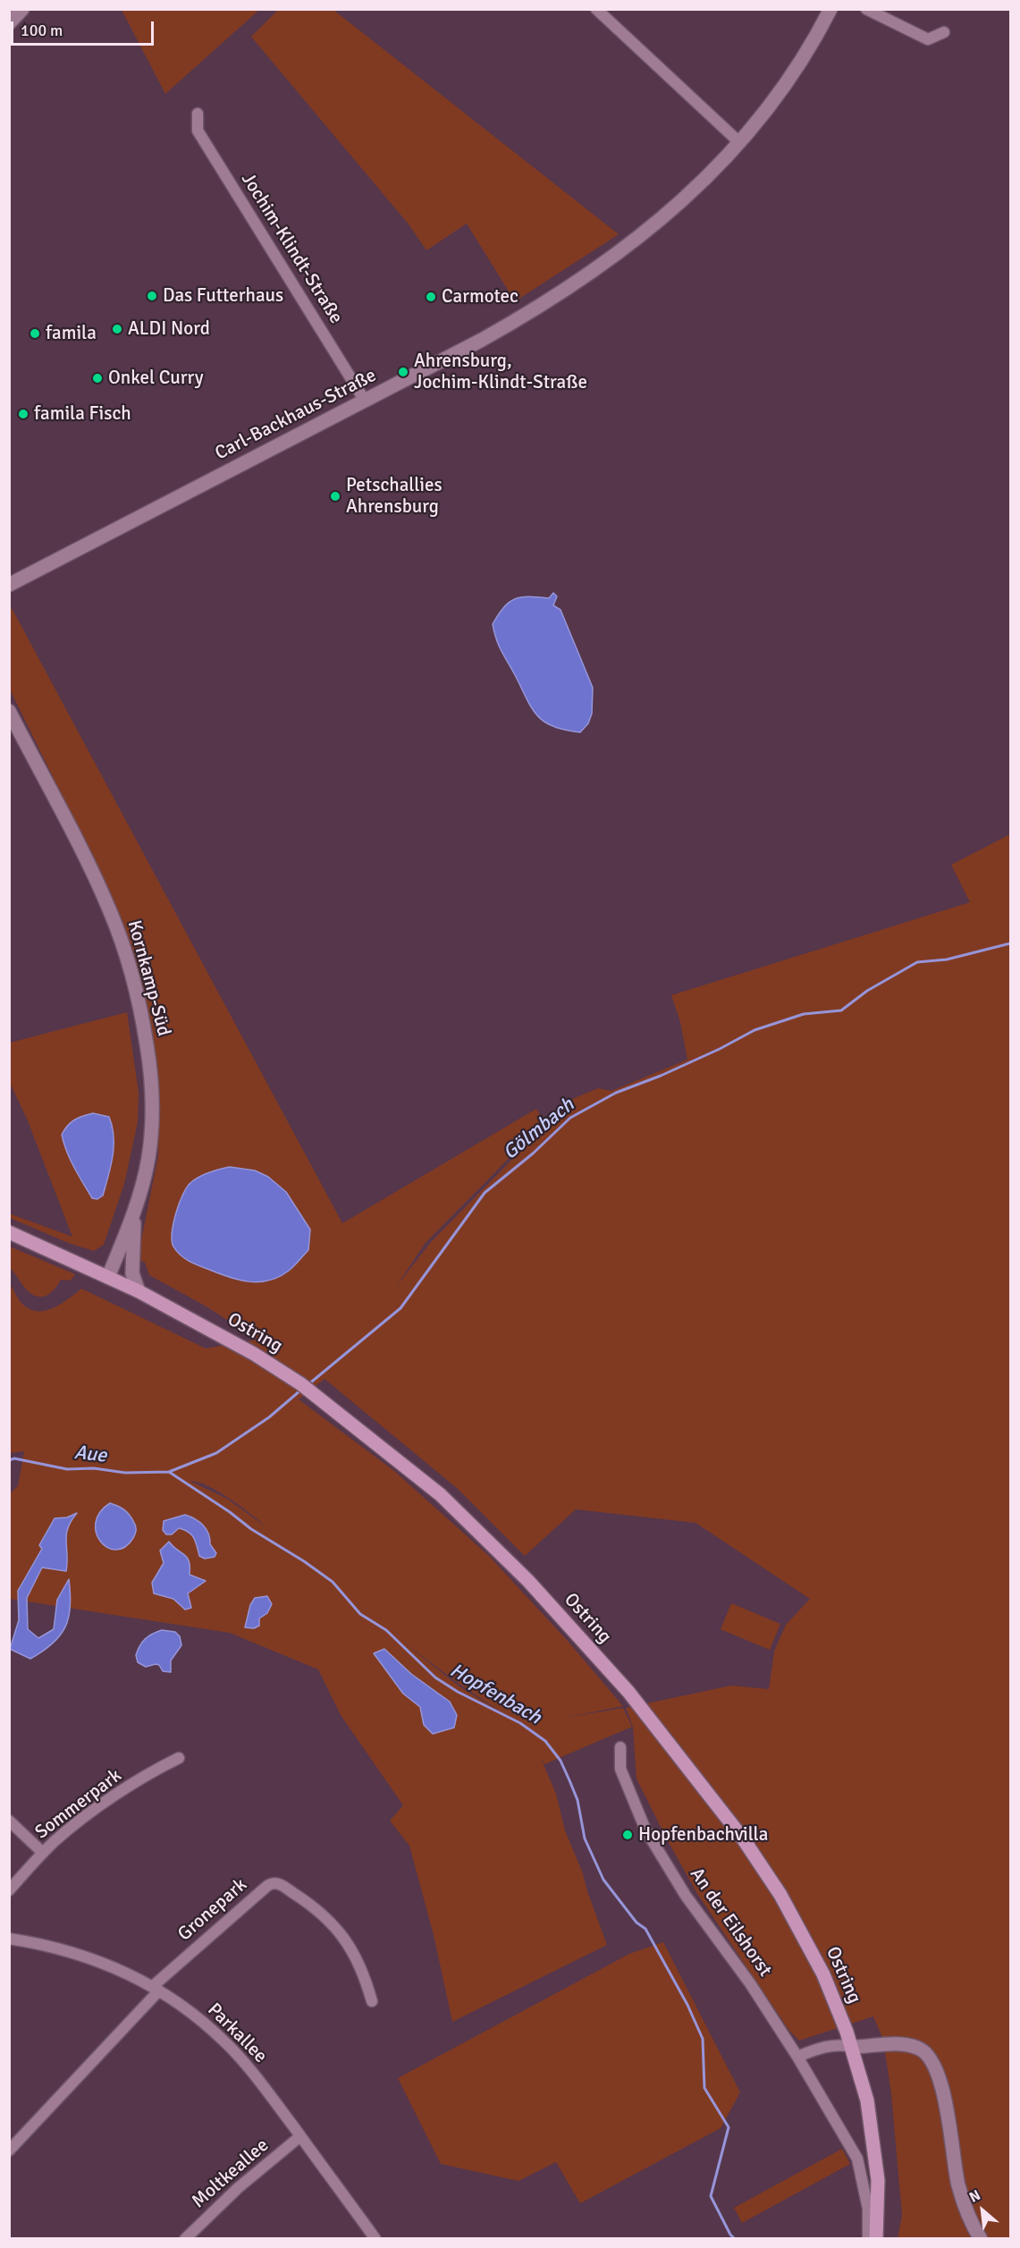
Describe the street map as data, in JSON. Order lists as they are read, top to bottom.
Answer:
{
  "streets": {
    "main road": ["Ostring"],
    "street": [
      "Jochim-Klindt-Straße",
      "Carl-Backhaus-Straße",
      "Kornkamp-Süd",
      "Sommerpark",
      "Gronepark",
      "An der Eilshorst",
      "Parkallee",
      "Moltkeallee"
    ]
  },
  "crossings": [
    ["Jochim-Klindt-Straße", "Carl-Backhaus-Straße"],
    ["Kornkamp-Süd", "Ostring"],
    ["Gronepark", "Parkallee"],
    ["Parkallee", "Moltkeallee"]
  ],
  "water": ["Gölmbach", "Aue", "Hopfenbach"],
  "places": [
    "Das Futterhaus",
    "Carmotec",
    "ALDI Nord",
    "famila",
    "Ahrensburg, Jochim-Klindt-Straße",
    "Onkel Curry",
    "famila Fisch",
    "Petschallies Ahrensburg",
    "Hopfenbachvilla"
  ],
  "scale_bar": "100 m",
  "north": "top left"
}
